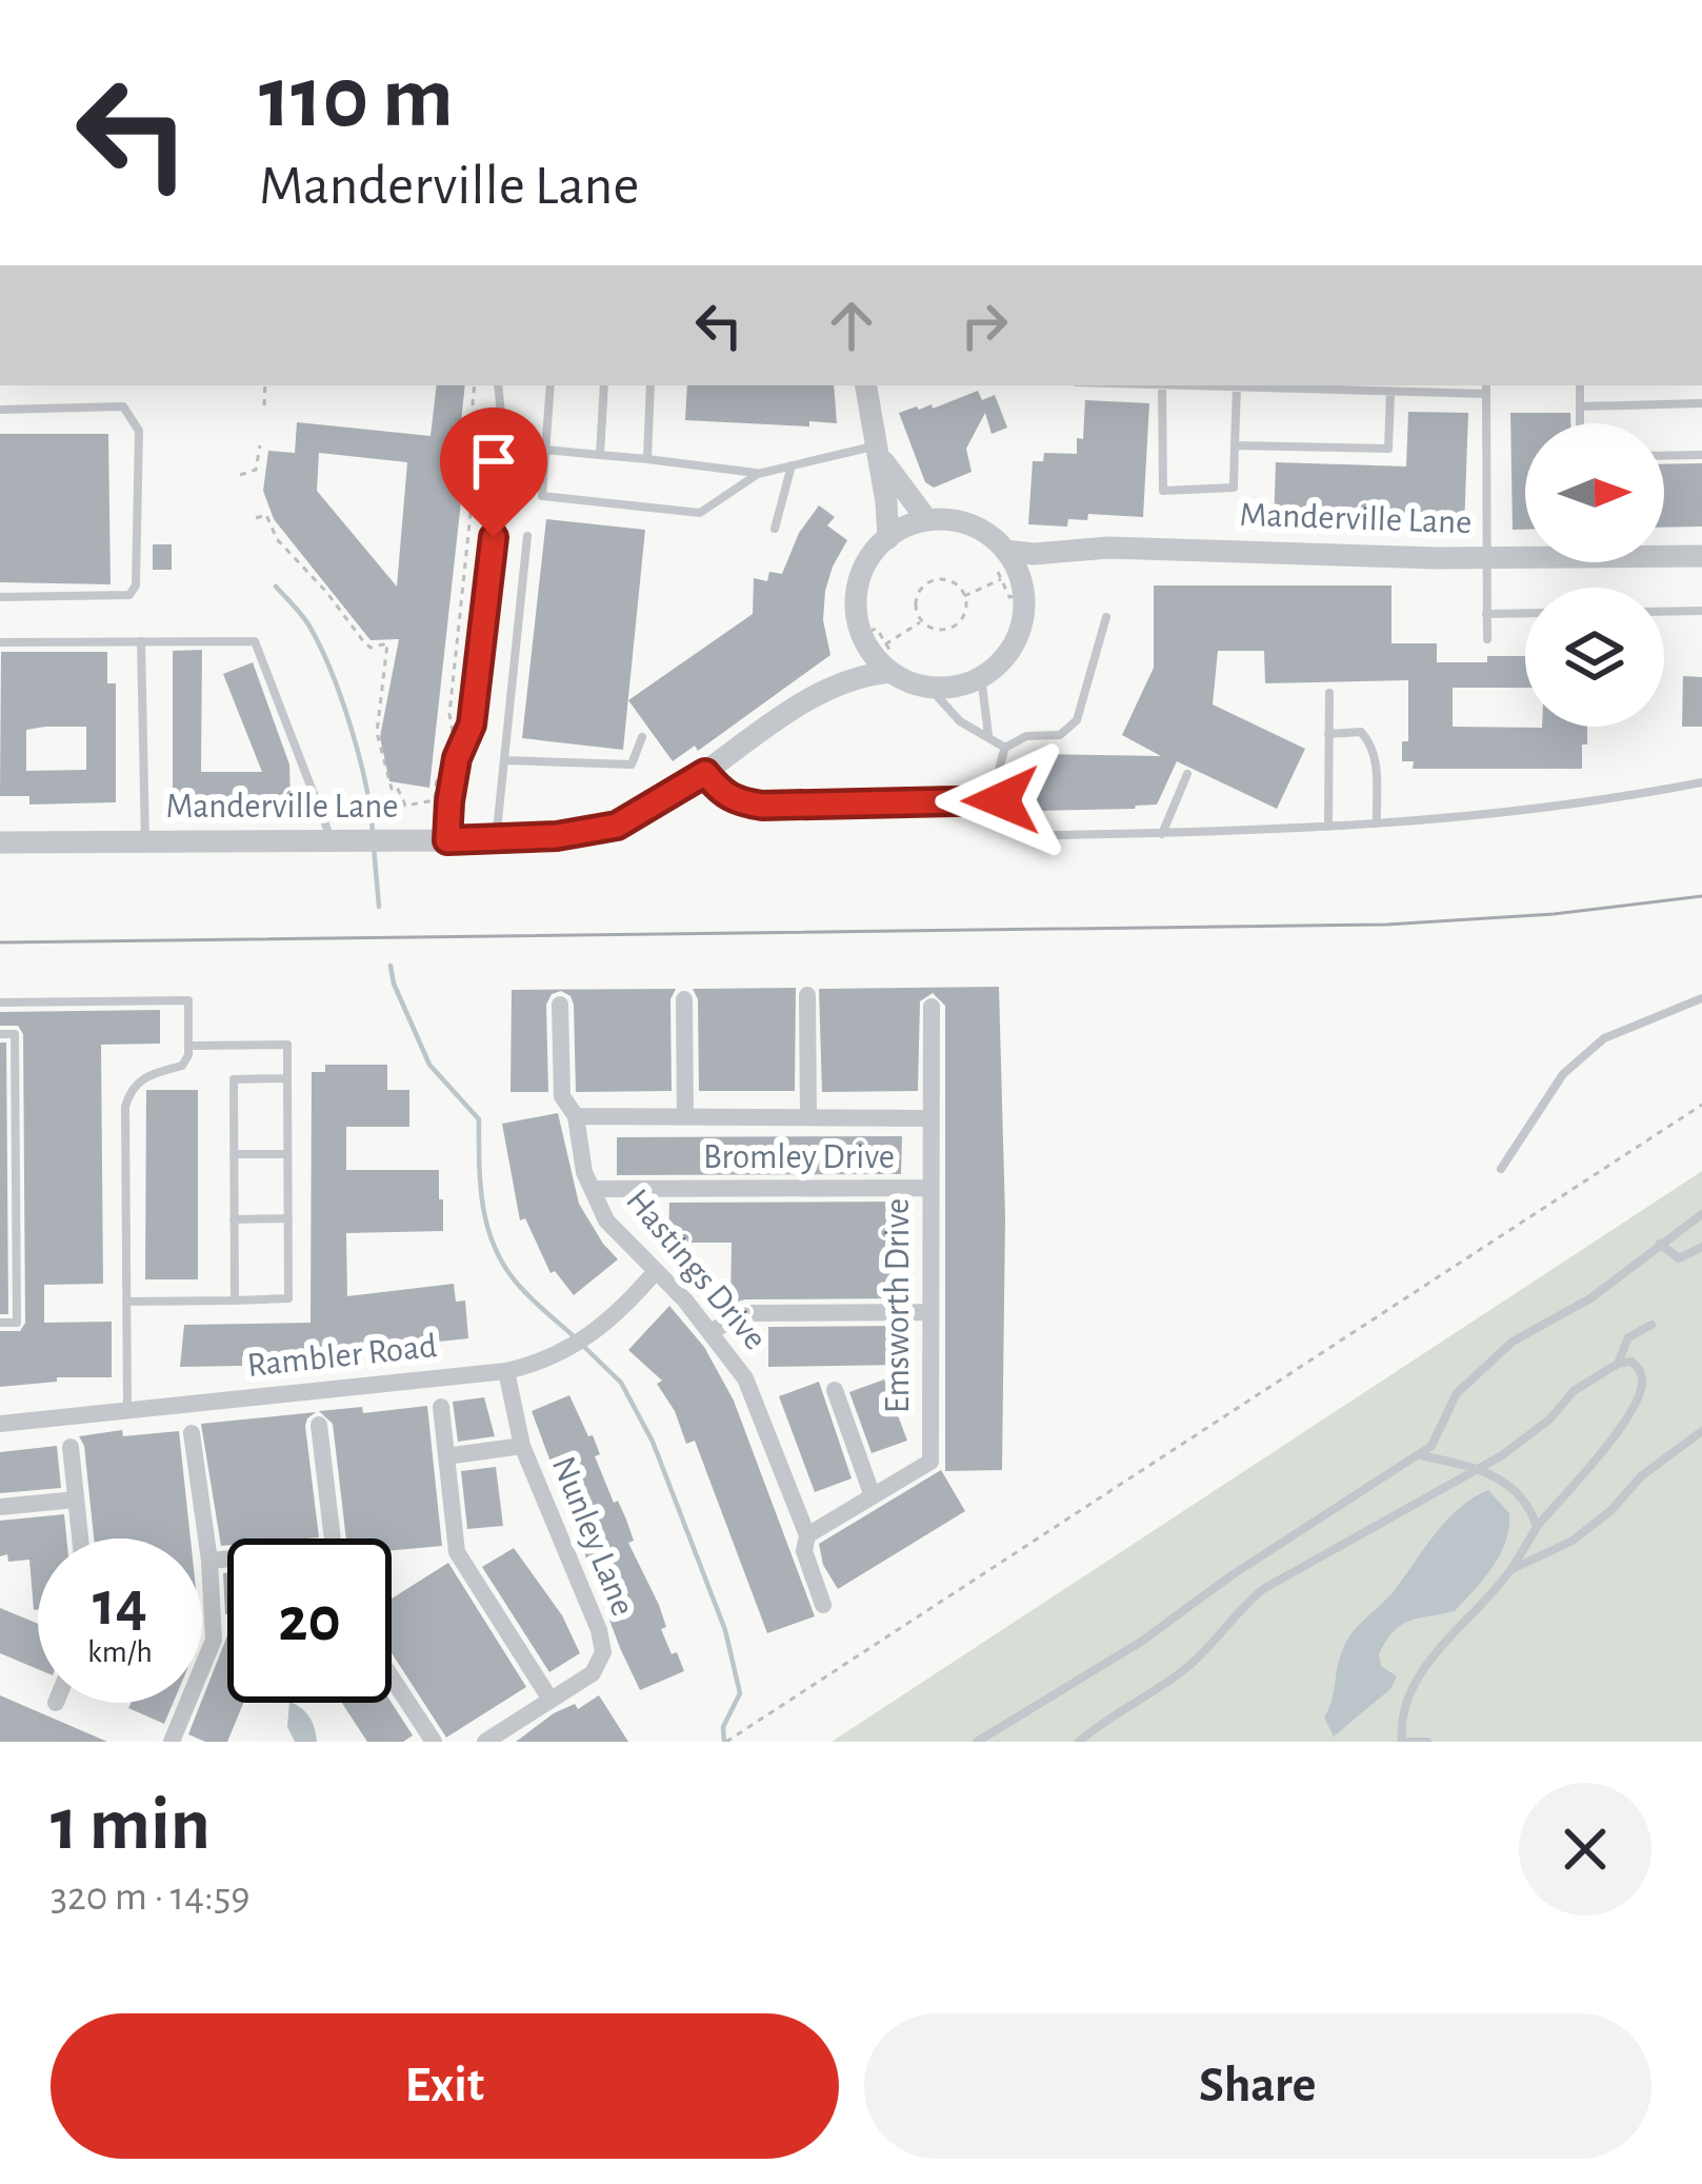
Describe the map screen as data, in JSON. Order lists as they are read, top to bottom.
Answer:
{
  "streets": {
    "street": [
      "Manderville Lane",
      "Bromley Drive",
      "Hastings Drive",
      "Emsworth Drive",
      "Rambler Road",
      "Nunley Lane"
    ]
  },
  "crossings": [
    ["Bromley Drive", "Hastings Drive"],
    ["Bromley Drive", "Emsworth Drive"],
    ["Hastings Drive", "Emsworth Drive"],
    ["Hastings Drive", "Rambler Road"],
    ["Rambler Road", "Nunley Lane"]
  ],
  "north": "right",
  "page": {
    "turn": ["110 m", "Manderville Lane"],
    "speed": "14 km/h",
    "limit": "20",
    "heading": ["1 min", "320 m · 14:59"],
    "buttons": ["Exit", "Share"]
  }
}
